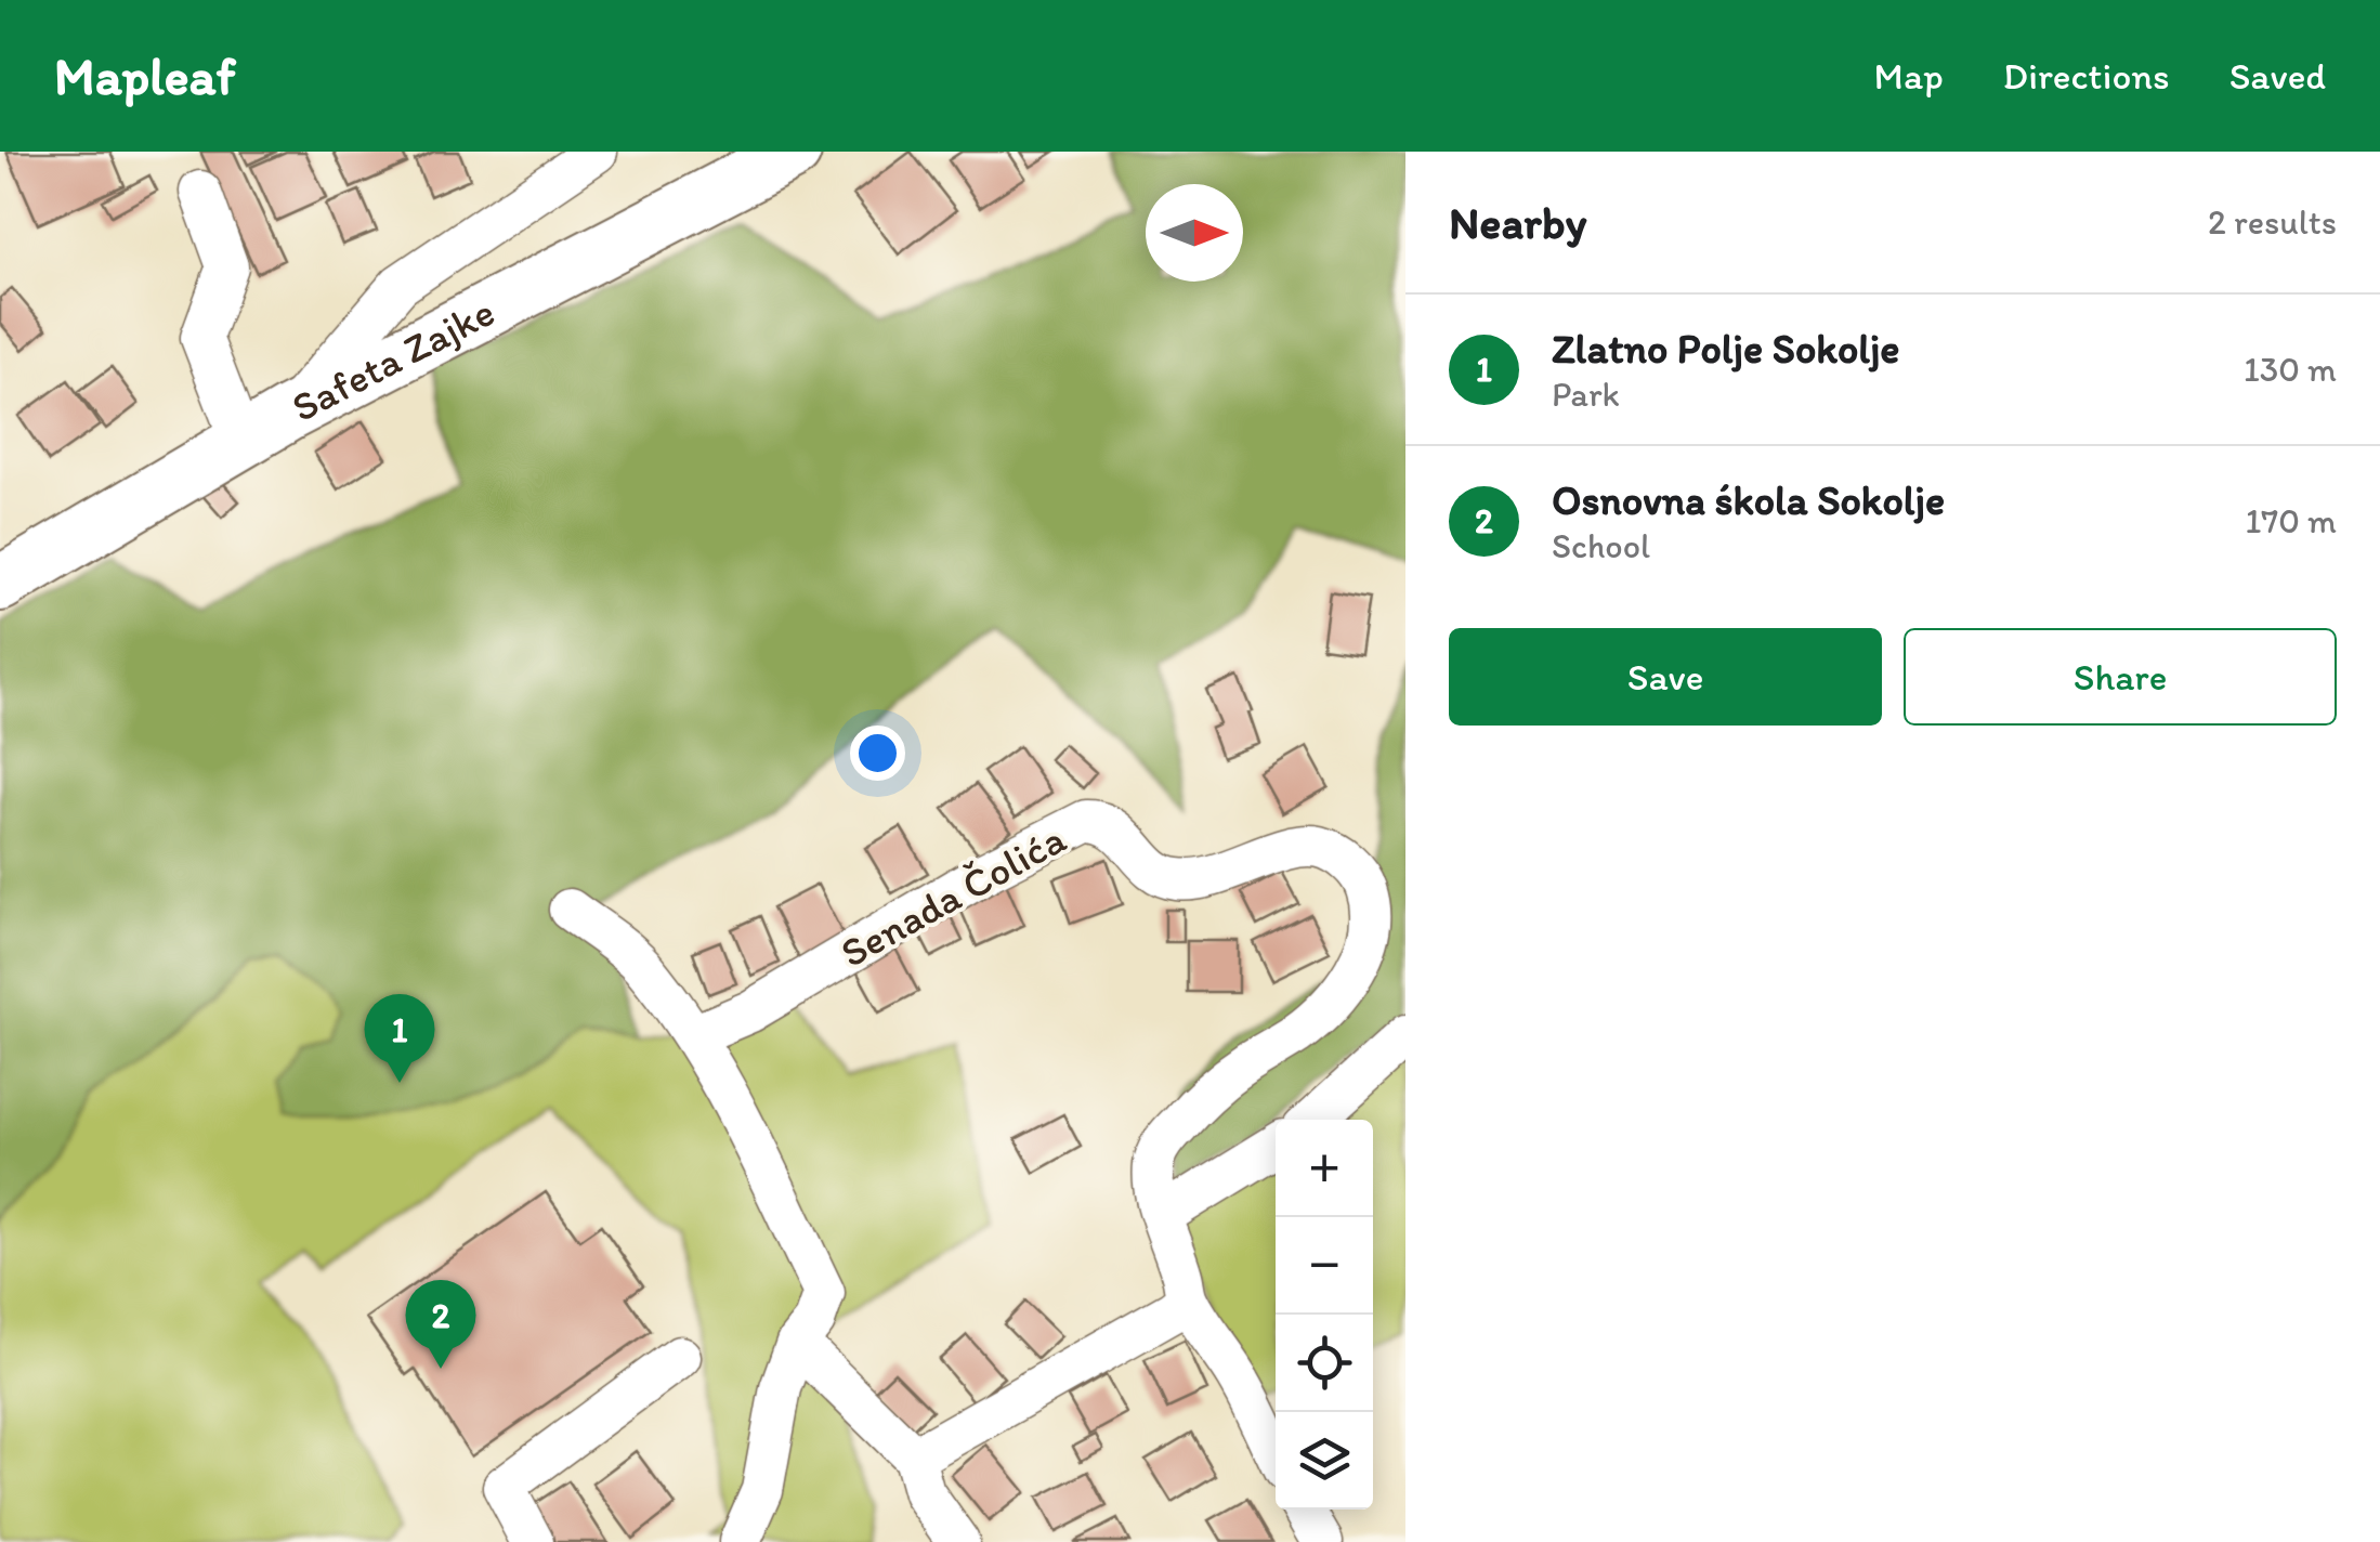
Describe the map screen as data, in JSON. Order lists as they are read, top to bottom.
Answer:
{
  "streets": {
    "main road": ["Safeta Zajke"],
    "street": ["Senada Čolića"]
  },
  "north": "right",
  "page": {
    "header": "Mapleaf",
    "nav": ["Map", "Directions", "Saved"],
    "heading": ["Nearby", "2 results"],
    "list": [
      {
        "mark": "1",
        "name": "Zlatno Polje Sokolje",
        "note": "Park",
        "value": "130 m"
      },
      {
        "mark": "2",
        "name": "Osnovna śkola Sokolje",
        "note": "School",
        "value": "170 m"
      }
    ],
    "buttons": ["Save", "Share"],
    "pins": ["1", "2"],
    "map_buttons": ["+", "−"]
  }
}
